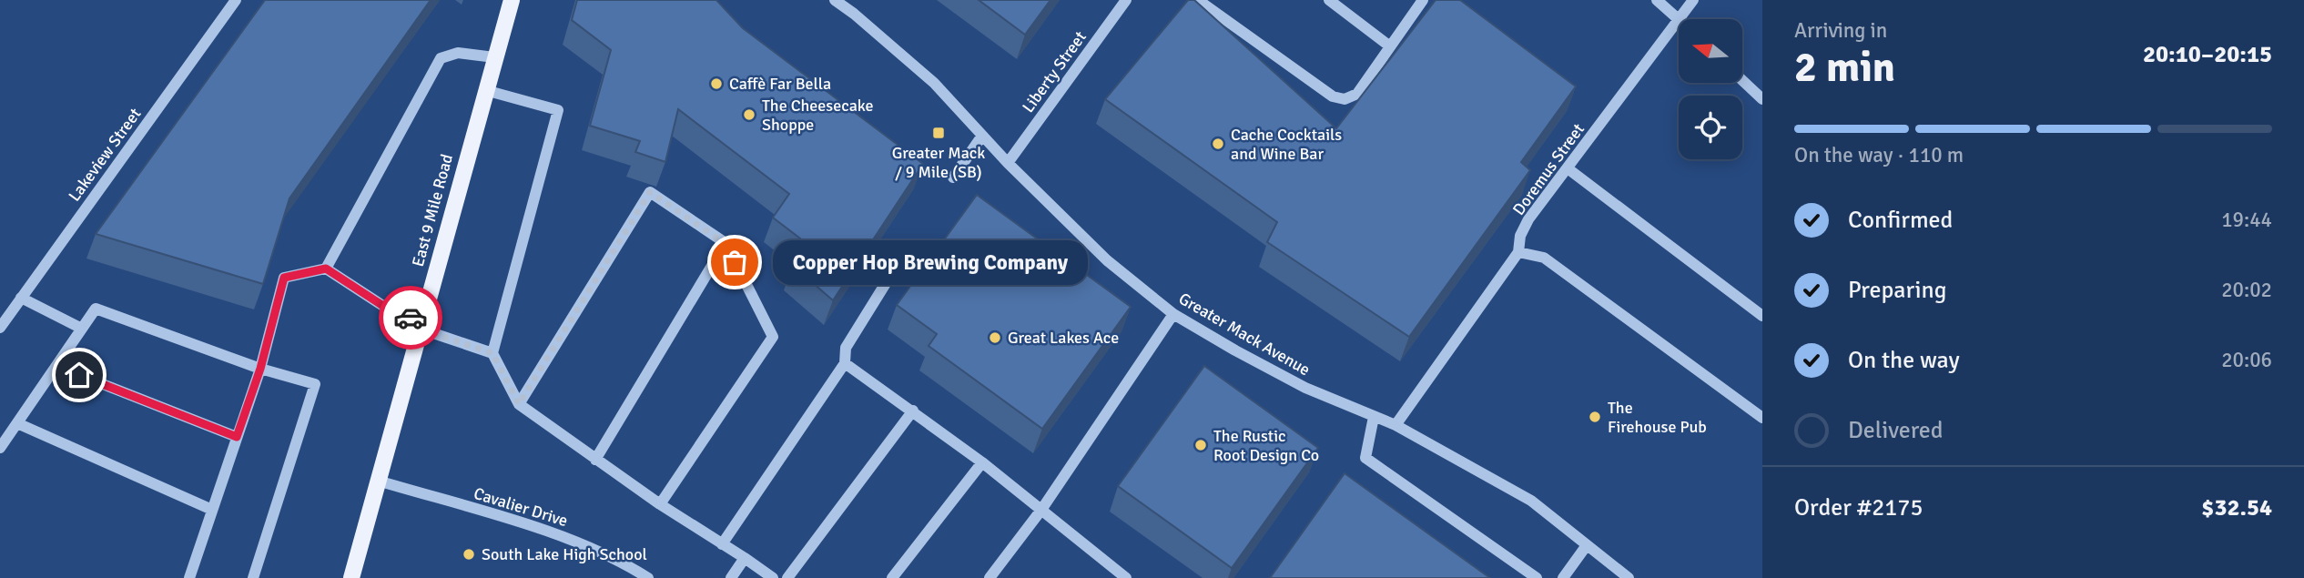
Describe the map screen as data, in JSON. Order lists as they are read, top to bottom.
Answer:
{
  "streets": {
    "main road": ["East 9 Mile Road"],
    "street": [
      "Liberty Street",
      "Lakeview Street",
      "Doremus Street",
      "Greater Mack Avenue",
      "Cavalier Drive"
    ]
  },
  "crossings": [
    ["Liberty Street", "Greater Mack Avenue"],
    ["Doremus Street", "Greater Mack Avenue"],
    ["East 9 Mile Road", "Cavalier Drive"]
  ],
  "places": {
    "other": [
      "Caffè Far Bella",
      "The Cheesecake Shoppe",
      "Cache Cocktails and Wine Bar",
      "Copper Hop Brewing Company",
      "Great Lakes Ace",
      "The Firehouse Pub",
      "The Rustic Root Design Co",
      "South Lake High School"
    ],
    "transit": ["Greater Mack / 9 Mile (SB)"]
  },
  "north": "left",
  "page": {
    "heading": ["2 min", "Arriving in", "20:10–20:15"],
    "panel": ["Order #2175", "$32.54"],
    "bar": "On the way · 110 m",
    "list": [
      ["Confirmed", "19:44"],
      ["Preparing", "20:02"],
      ["On the way", "20:06"],
      "Delivered"
    ],
    "bubble": "Copper Hop Brewing Company"
  }
}
